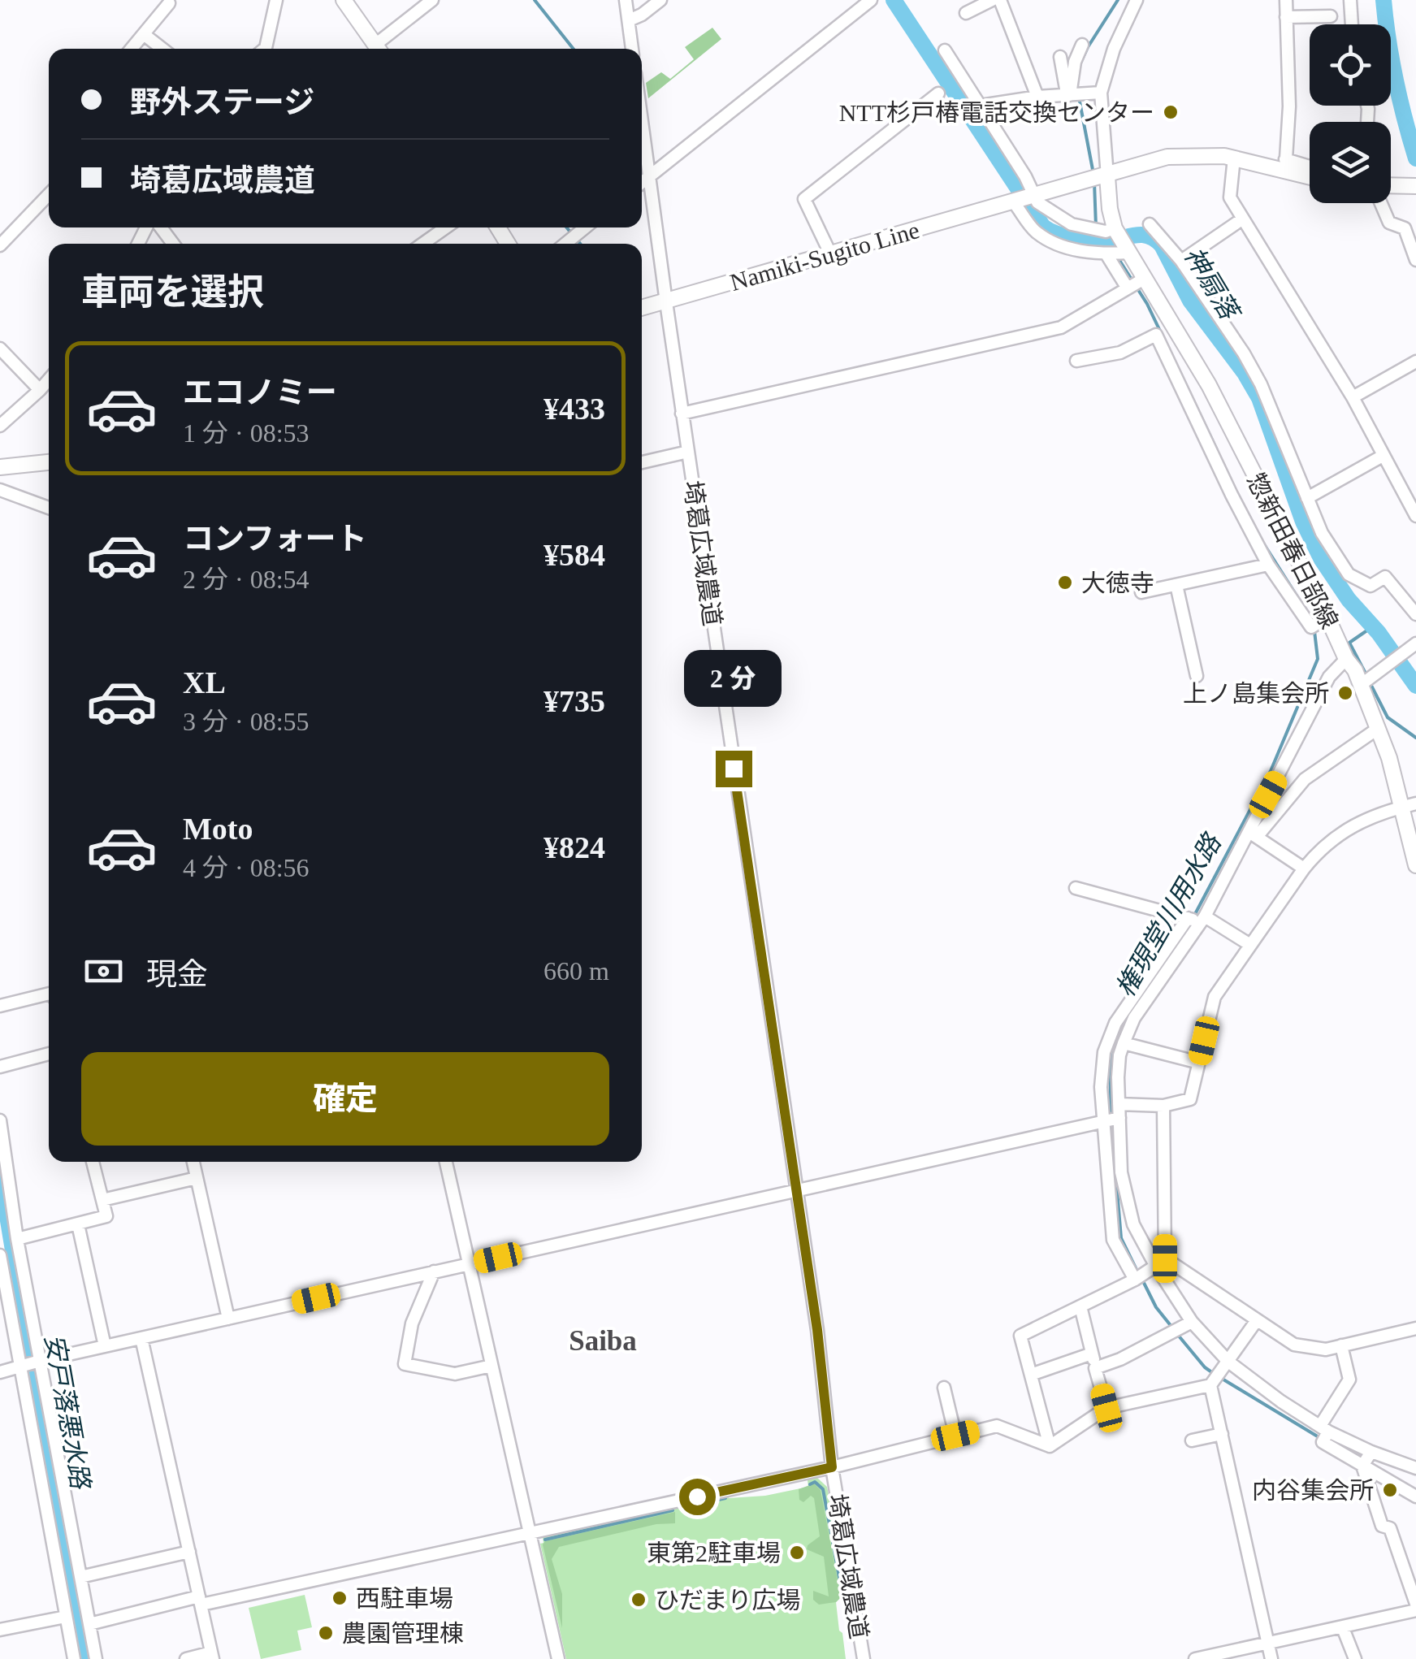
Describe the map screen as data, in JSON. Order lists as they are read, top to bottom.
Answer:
{
  "streets": {
    "main road": ["Namiki-Sugito Line", "惣新田春日部線"],
    "street": ["埼葛広域農道"]
  },
  "crossings": [
    ["Namiki-Sugito Line", "埼葛広域農道"]
  ],
  "districts": ["Saiba"],
  "water": ["神扇落", "権現堂川用水路", "安戸落悪水路"],
  "places": [
    "NTT杉戸椿電話交換センター",
    "大徳寺",
    "上ノ島集会所",
    "内谷集会所",
    "東第2駐車場",
    "西駐車場",
    "ひだまり広場",
    "農園管理棟"
  ],
  "page": {
    "banner": ["野外ステージ", "埼葛広域農道"],
    "heading": "車両を選択",
    "list": [
      {
        "name": "エコノミー",
        "note": "1 分 · 08:53",
        "value": "¥433"
      },
      {
        "name": "コンフォート",
        "note": "2 分 · 08:54",
        "value": "¥584"
      },
      {
        "name": "XL",
        "note": "3 分 · 08:55",
        "value": "¥735"
      },
      {
        "name": "Moto",
        "note": "4 分 · 08:56",
        "value": "¥824"
      }
    ],
    "bubble": "2 分",
    "pay": ["現金", "660 m"],
    "buttons": "確定"
  }
}
